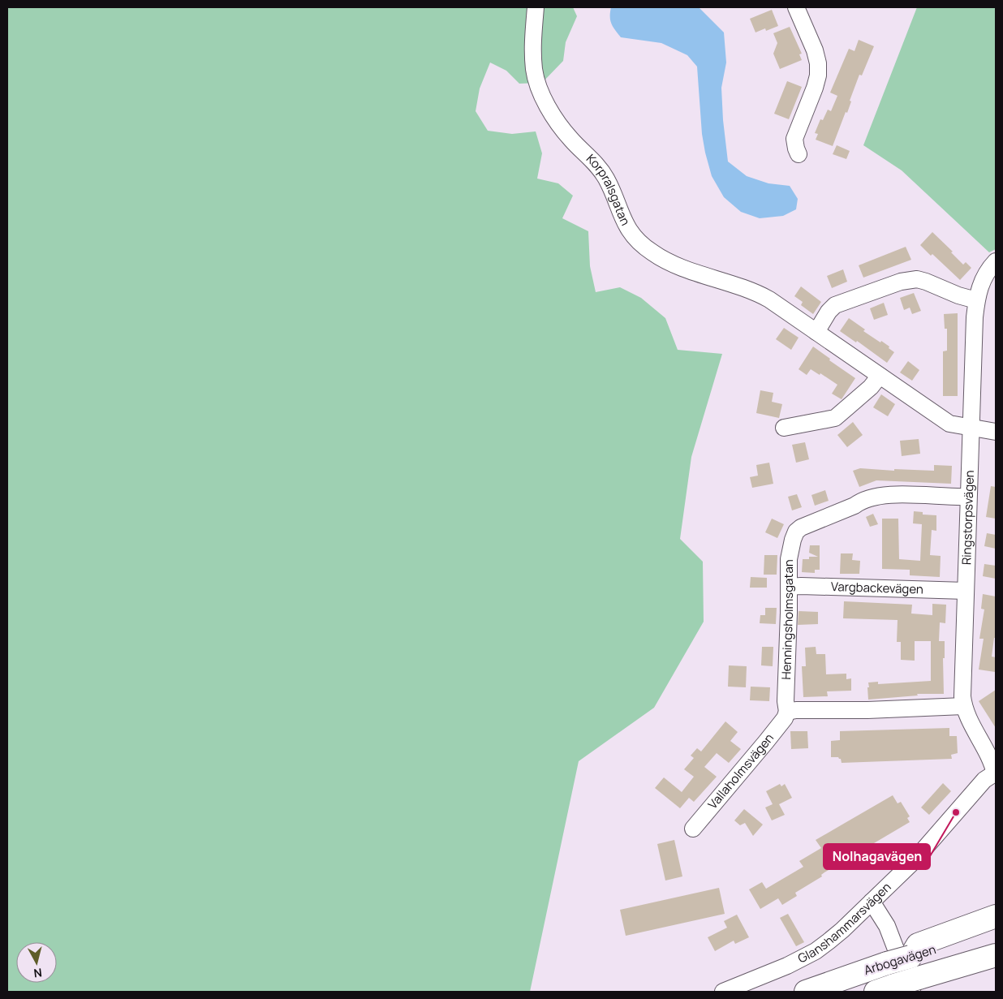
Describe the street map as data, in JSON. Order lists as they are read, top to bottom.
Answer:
{
  "streets": {
    "highway": ["Arbogavägen"],
    "street": [
      "Korpralsgatan",
      "Ringstorpsvägen",
      "Vargbackevägen",
      "Henningsholmsgatan",
      "Vallaholmsvägen",
      "Glanshammarsvägen"
    ]
  },
  "crossings": [
    ["Korpralsgatan", "Ringstorpsvägen"],
    ["Ringstorpsvägen", "Vargbackevägen"],
    ["Ringstorpsvägen", "Henningsholmsgatan"],
    ["Ringstorpsvägen", "Glanshammarsvägen"],
    ["Vargbackevägen", "Henningsholmsgatan"],
    ["Henningsholmsgatan", "Vallaholmsvägen"]
  ],
  "places": ["Nolhagavägen"],
  "north": "bottom"
}
